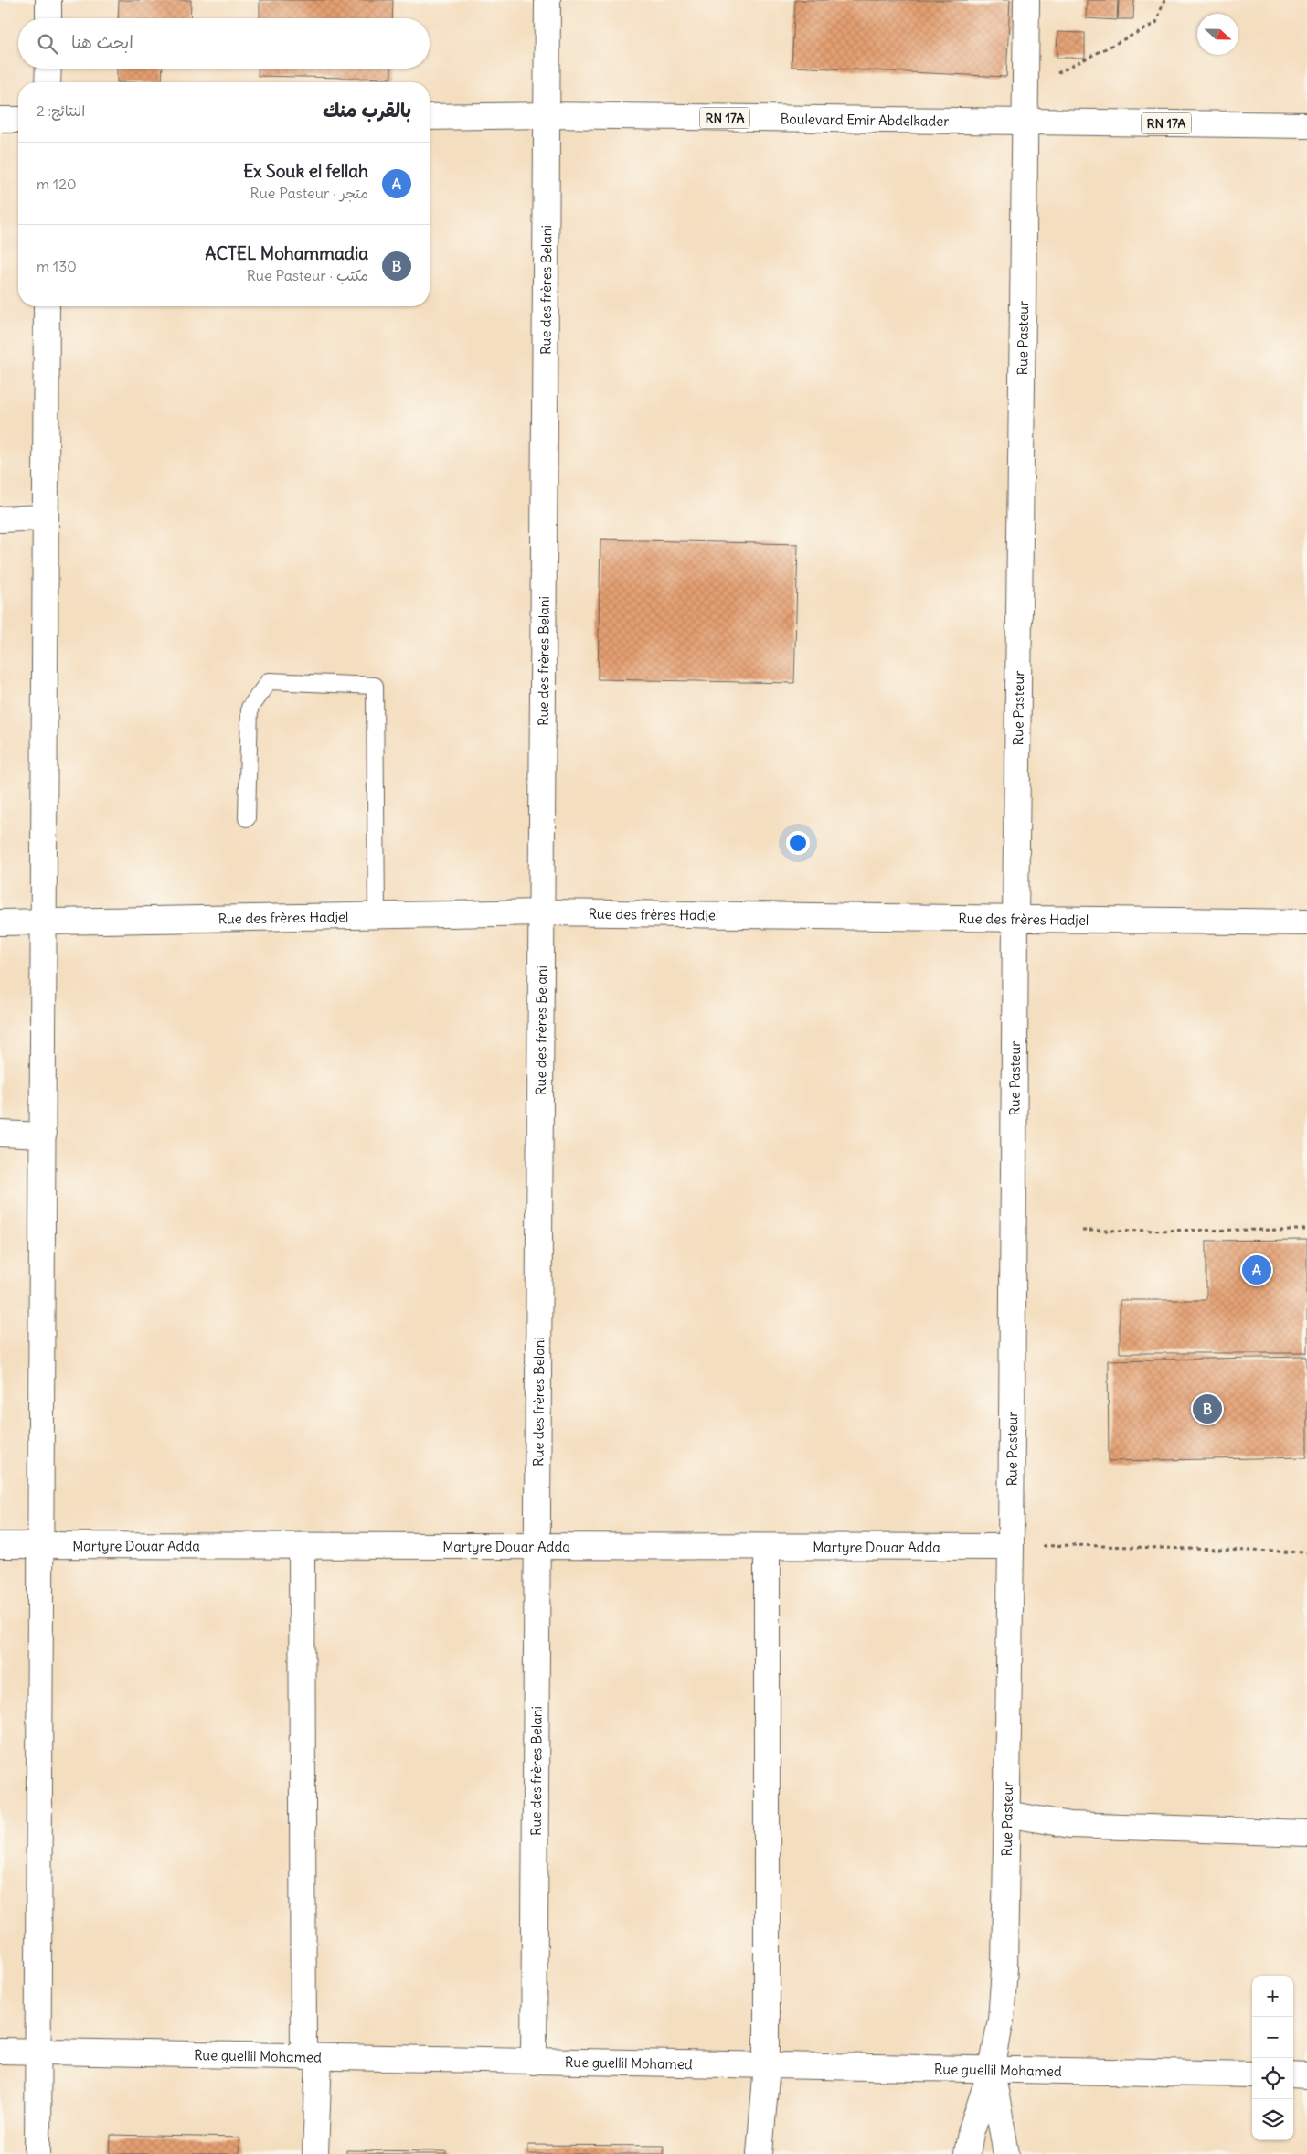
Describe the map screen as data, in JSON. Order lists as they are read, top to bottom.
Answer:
{
  "streets": {
    "street": [
      "RN 17A",
      "Boulevard Emir Abdelkader",
      "Rue des frères Belani",
      "Rue Pasteur",
      "Rue des frères Hadjel",
      "Martyre Douar Adda",
      "Rue guellil Mohamed"
    ]
  },
  "crossings": [
    ["Boulevard Emir Abdelkader", "Rue des frères Belani"],
    ["Boulevard Emir Abdelkader", "Rue Pasteur"],
    ["Rue des frères Belani", "Rue des frères Hadjel"],
    ["Rue des frères Belani", "Martyre Douar Adda"],
    ["Rue des frères Belani", "Rue guellil Mohamed"],
    ["Rue Pasteur", "Rue des frères Hadjel"],
    ["Rue Pasteur", "Martyre Douar Adda"],
    ["Rue Pasteur", "Rue guellil Mohamed"]
  ],
  "north": "right",
  "page": {
    "search": "ابحث هنا",
    "heading": ["بالقرب منك", "النتائج: 2"],
    "list": [
      {
        "mark": "A",
        "name": "Ex Souk el fellah",
        "note": "متجر · Rue Pasteur",
        "value": "120 m"
      },
      {
        "mark": "B",
        "name": "ACTEL Mohammadia",
        "note": "مكتب · Rue Pasteur",
        "value": "130 m"
      }
    ],
    "pins": ["A", "B"],
    "map_buttons": ["+", "−"]
  }
}
